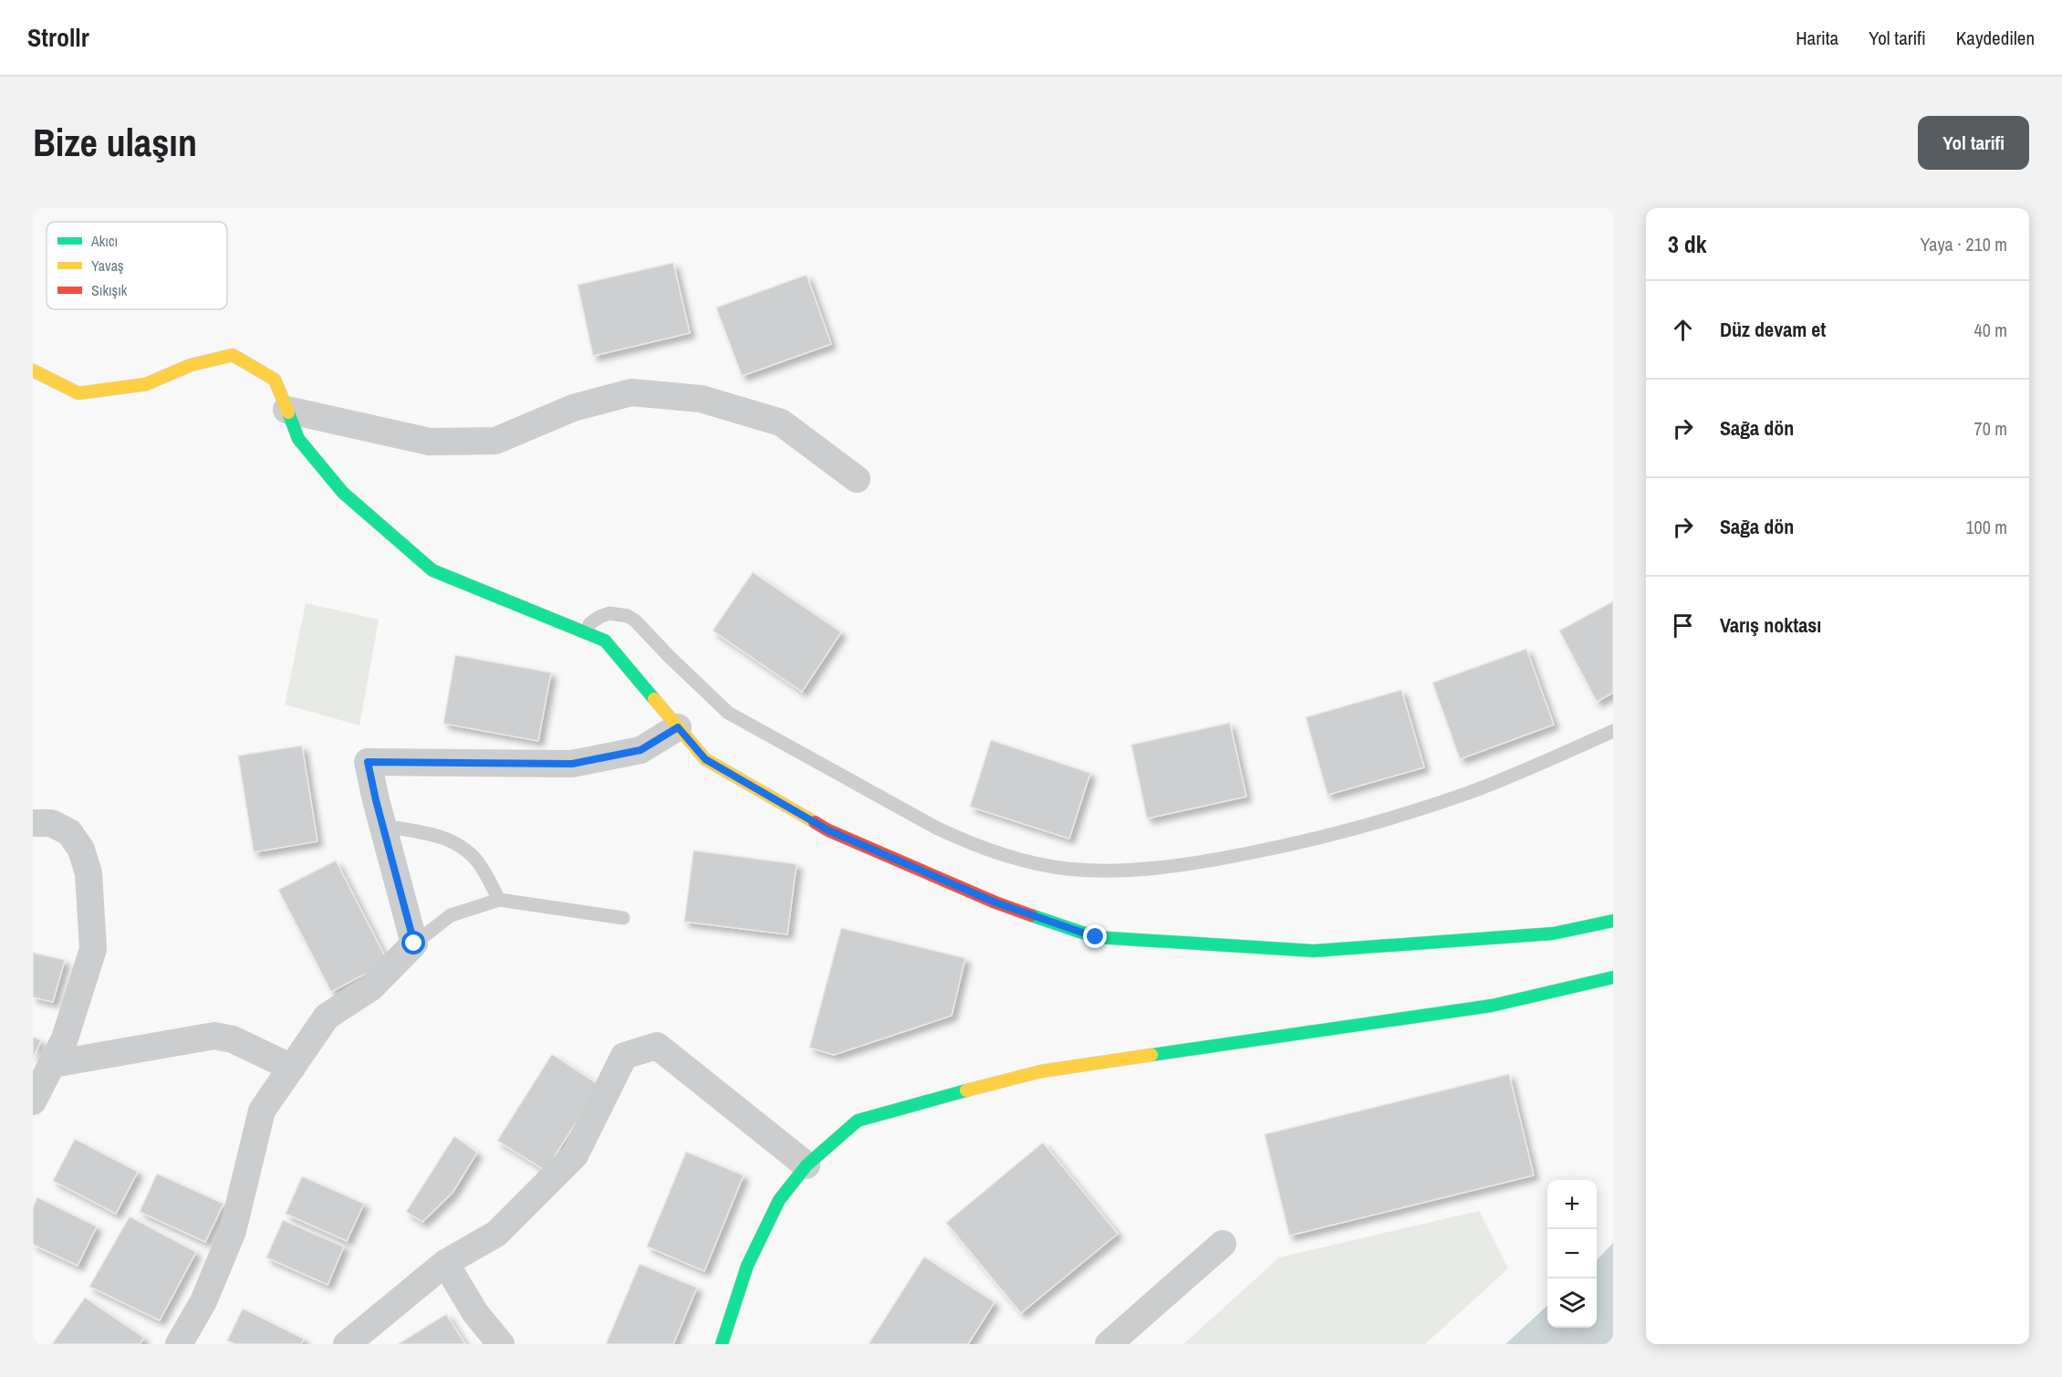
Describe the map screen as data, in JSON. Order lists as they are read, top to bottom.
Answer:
{
  "legend": ["Akıcı", "Yavaş", "Sıkışık"],
  "page": {
    "header": "Strollr",
    "nav": ["Harita", "Yol tarifi", "Kaydedilen"],
    "buttons": "Yol tarifi",
    "title": "Bize ulaşın",
    "heading": ["3 dk", "Yaya · 210 m"],
    "list": [
      ["Düz devam et", "40 m"],
      ["Sağa dön", "70 m"],
      ["Sağa dön", "100 m"],
      "Varış noktası"
    ],
    "map_buttons": ["+", "−"]
  }
}
